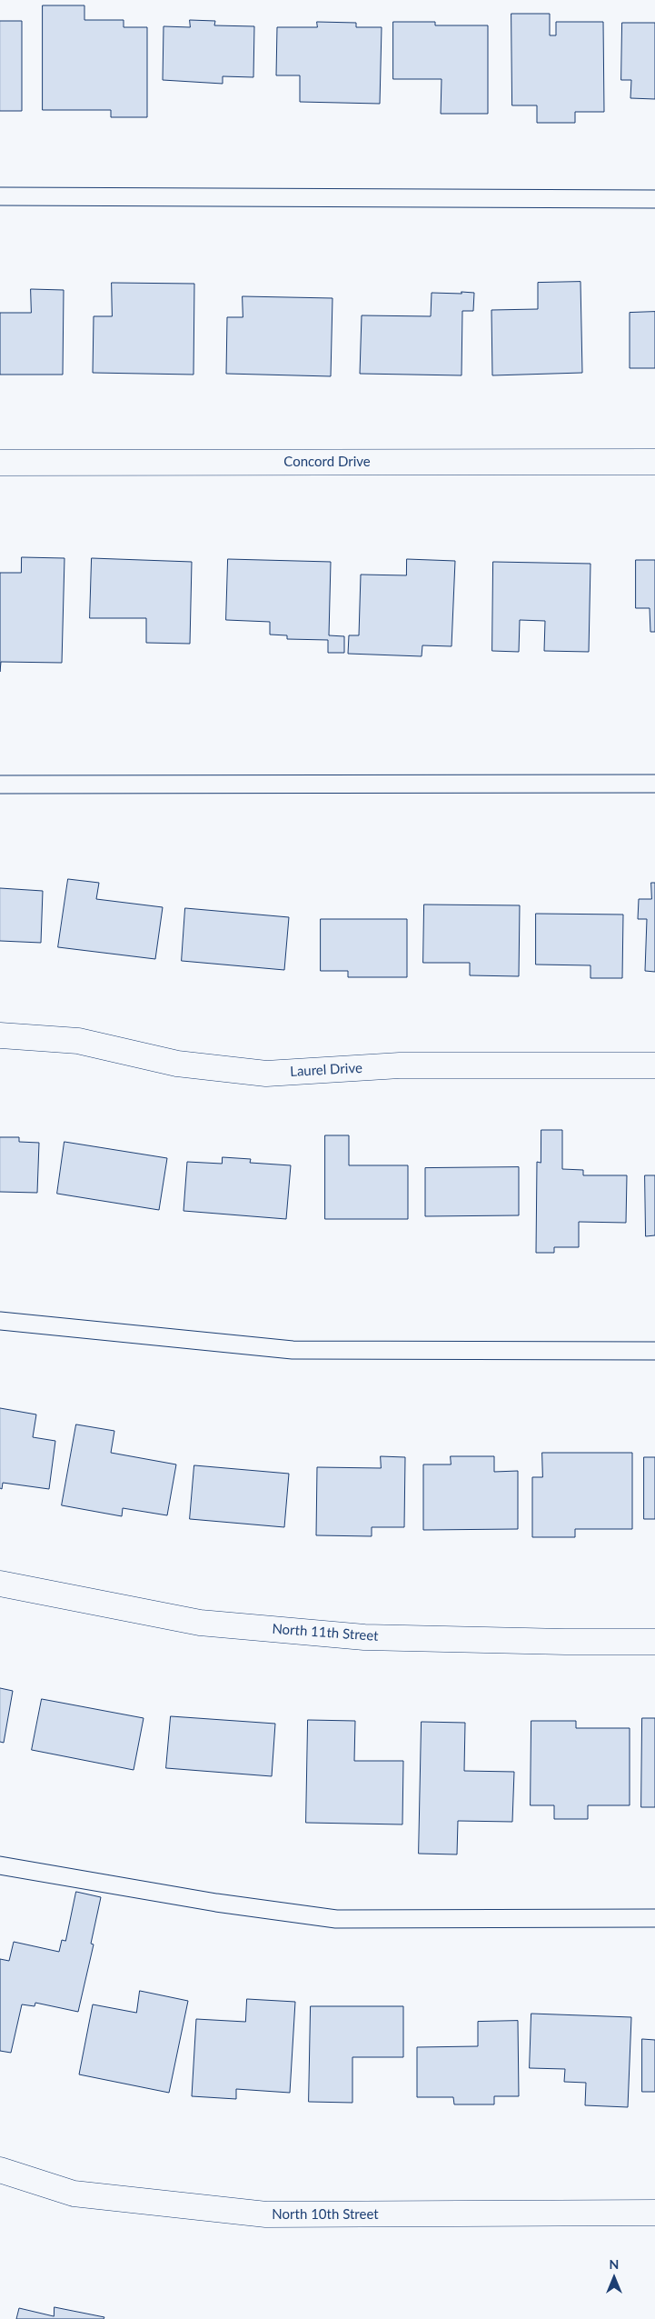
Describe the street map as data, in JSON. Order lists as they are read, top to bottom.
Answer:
{
  "streets": {
    "street": [
      "Concord Drive",
      "Laurel Drive",
      "North 11th Street",
      "North 10th Street"
    ]
  },
  "north": "top"
}
